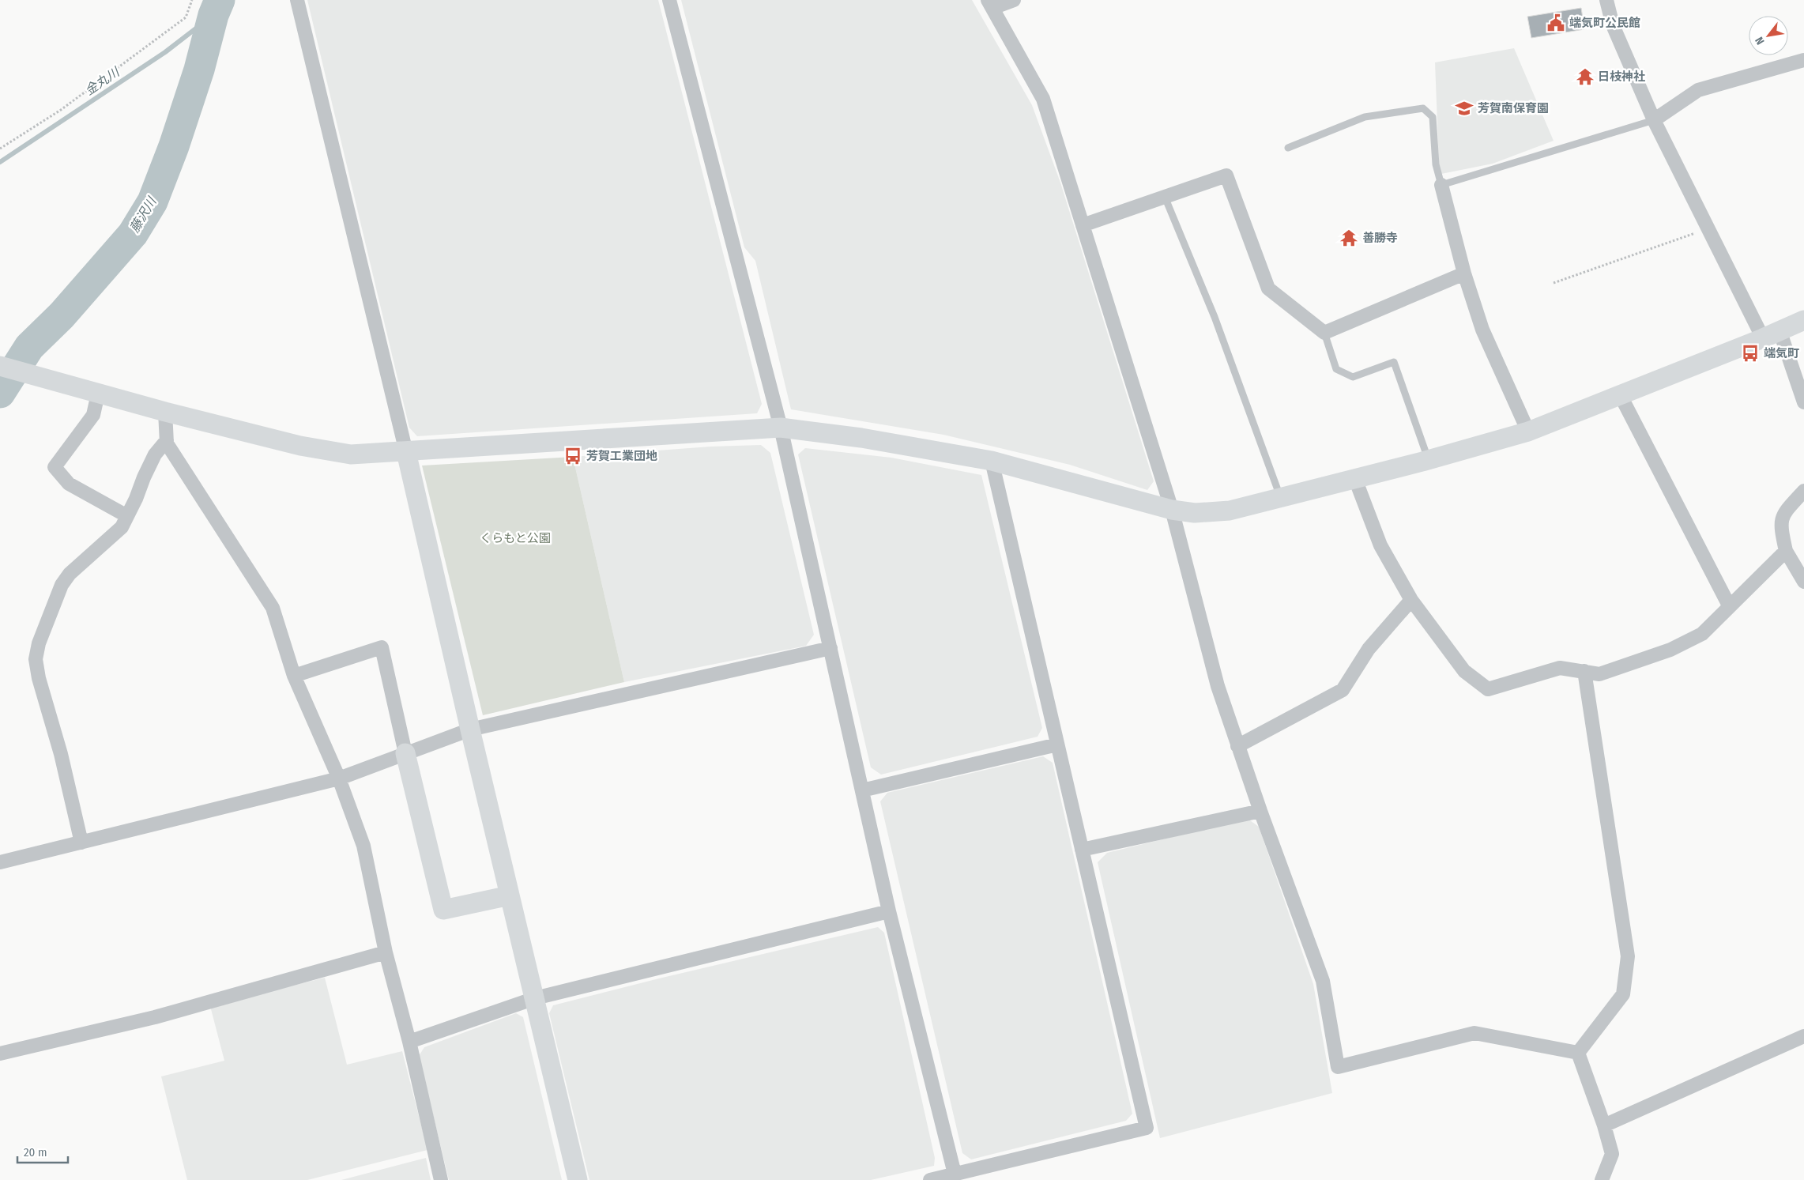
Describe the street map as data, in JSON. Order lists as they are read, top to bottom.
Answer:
{
  "water": ["金丸川", "藤沢川"],
  "parks": ["くらもと公園"],
  "places": {
    "public building": ["端気町公民館"],
    "temple": ["日枝神社", "善勝寺"],
    "school or university": ["芳賀南保育園"],
    "bus stop": ["端気町", "芳賀工業団地"]
  },
  "scale_bar": "20 m",
  "north": "bottom left"
}
